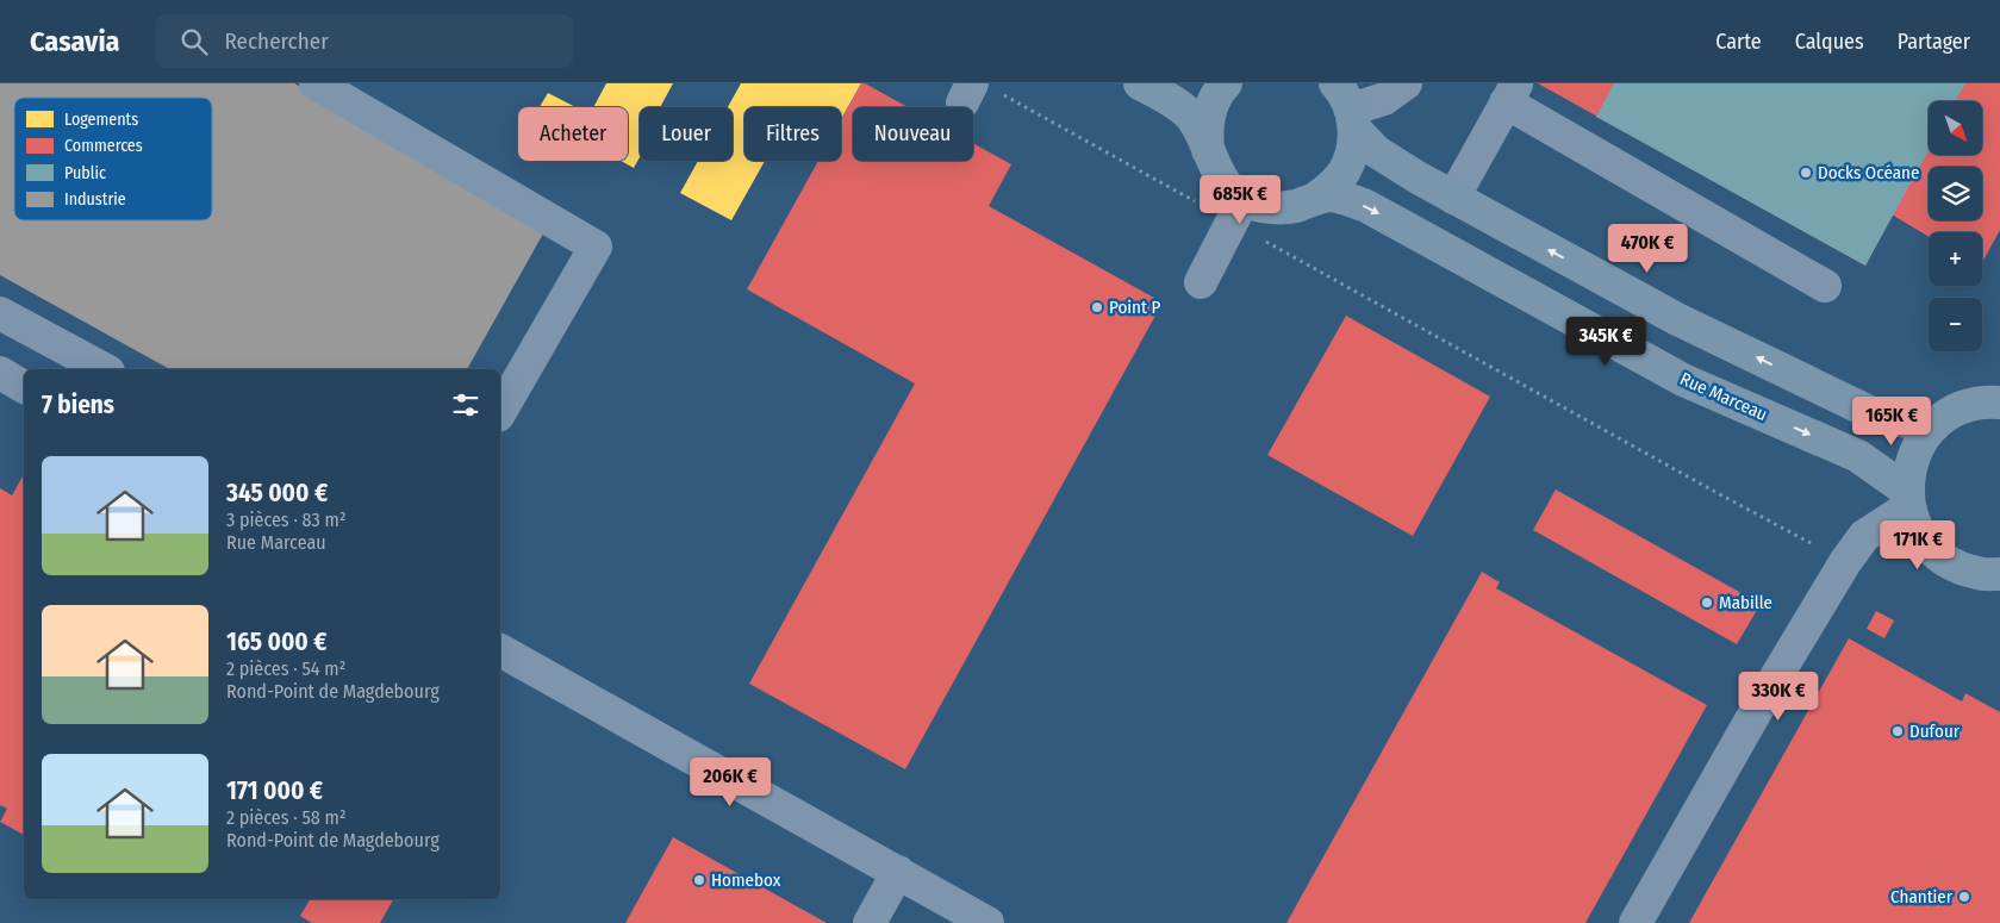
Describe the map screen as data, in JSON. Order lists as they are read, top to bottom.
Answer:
{
  "streets": {
    "main road": ["Rue Marceau"]
  },
  "places": [
    "Docks Océane",
    "Point P",
    "Mabille",
    "Dufour",
    "Homebox",
    "Chantier"
  ],
  "legend": [
    "Logements",
    "Commerces",
    "Public",
    "Industrie"
  ],
  "north": "bottom right",
  "page": {
    "header": "Casavia",
    "search": "Rechercher",
    "nav": ["Carte", "Calques", "Partager"],
    "map_buttons": ["+", "−"],
    "chip": [
      "Acheter",
      "Louer",
      "Filtres",
      "Nouveau"
    ],
    "price": [
      "685K €",
      "470K €",
      "345K €",
      "165K €",
      "171K €",
      "330K €",
      "206K €"
    ],
    "heading": "7 biens",
    "list": [
      {
        "name": "345 000 €",
        "note": "3 pièces · 83 m² · Rue Marceau"
      },
      {
        "name": "165 000 €",
        "note": "2 pièces · 54 m² · Rond-Point de Magdebourg"
      },
      {
        "name": "171 000 €",
        "note": "2 pièces · 58 m² · Rond-Point de Magdebourg"
      }
    ]
  }
}
